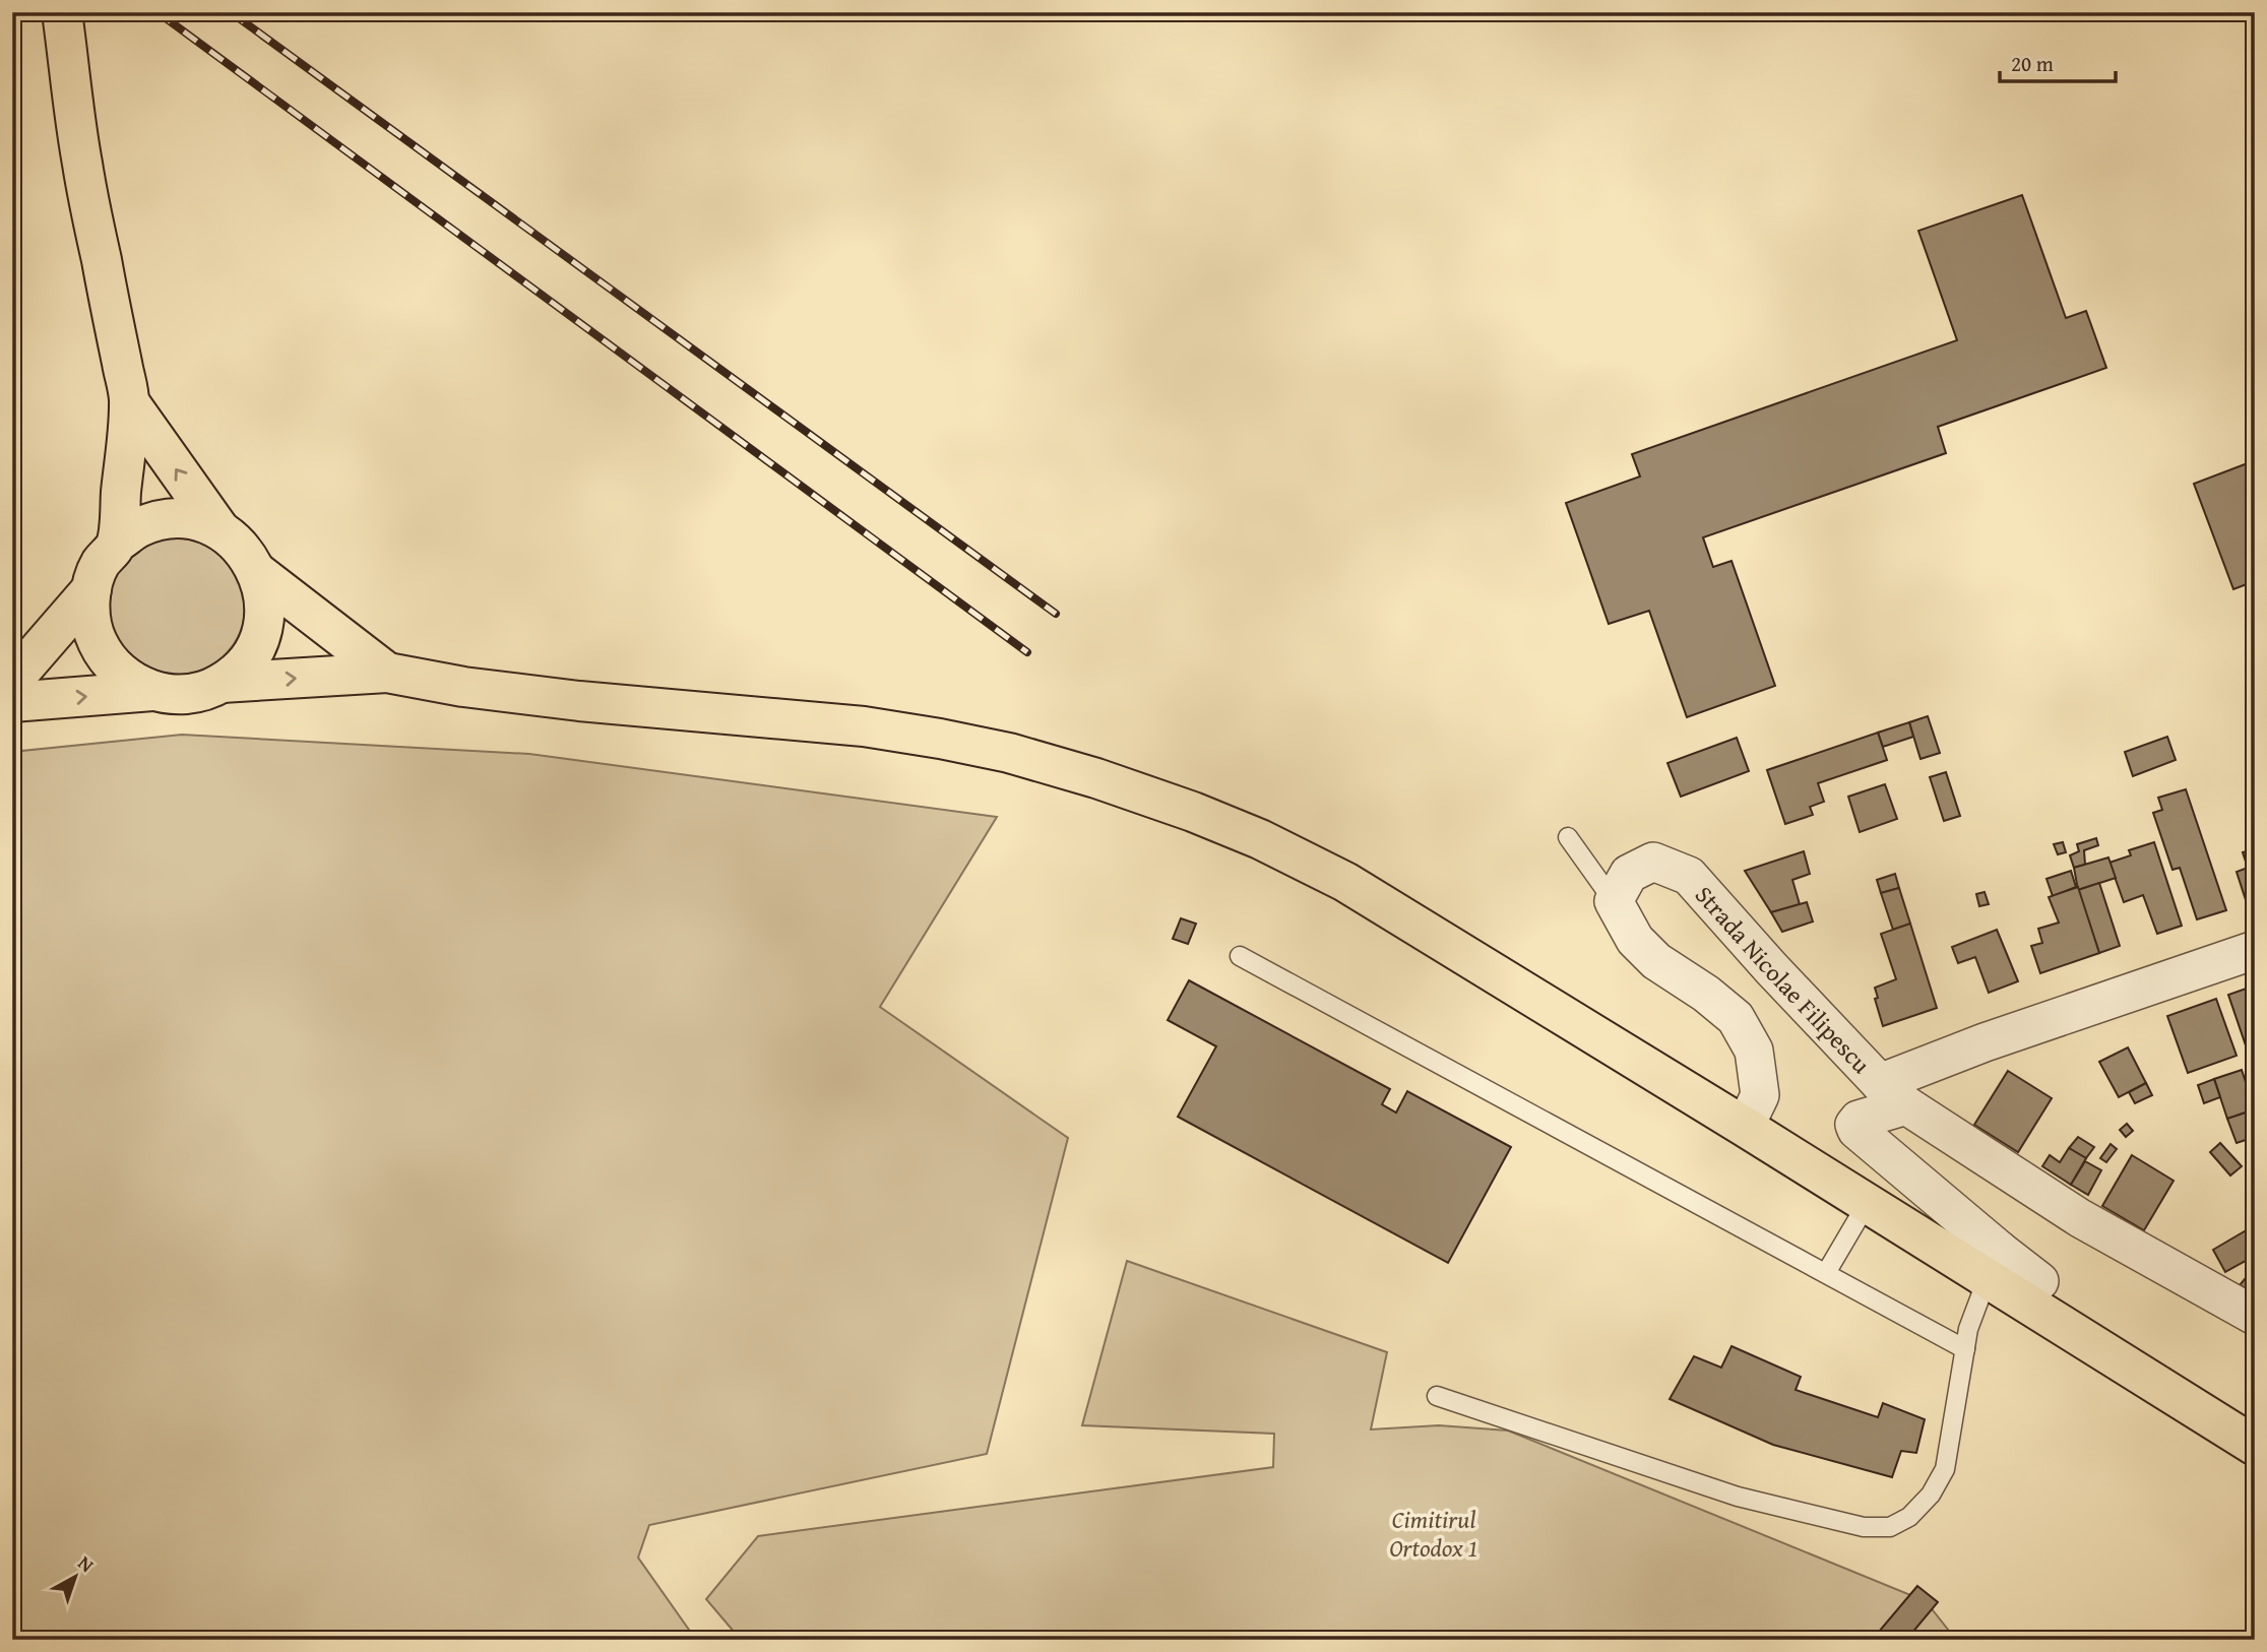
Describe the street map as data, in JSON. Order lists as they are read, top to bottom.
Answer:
{
  "streets": {
    "street": ["Strada Nicolae Filipescu"]
  },
  "parks": ["Cimitirul Ortodox 1"],
  "scale_bar": "20 m",
  "north": "top right"
}
